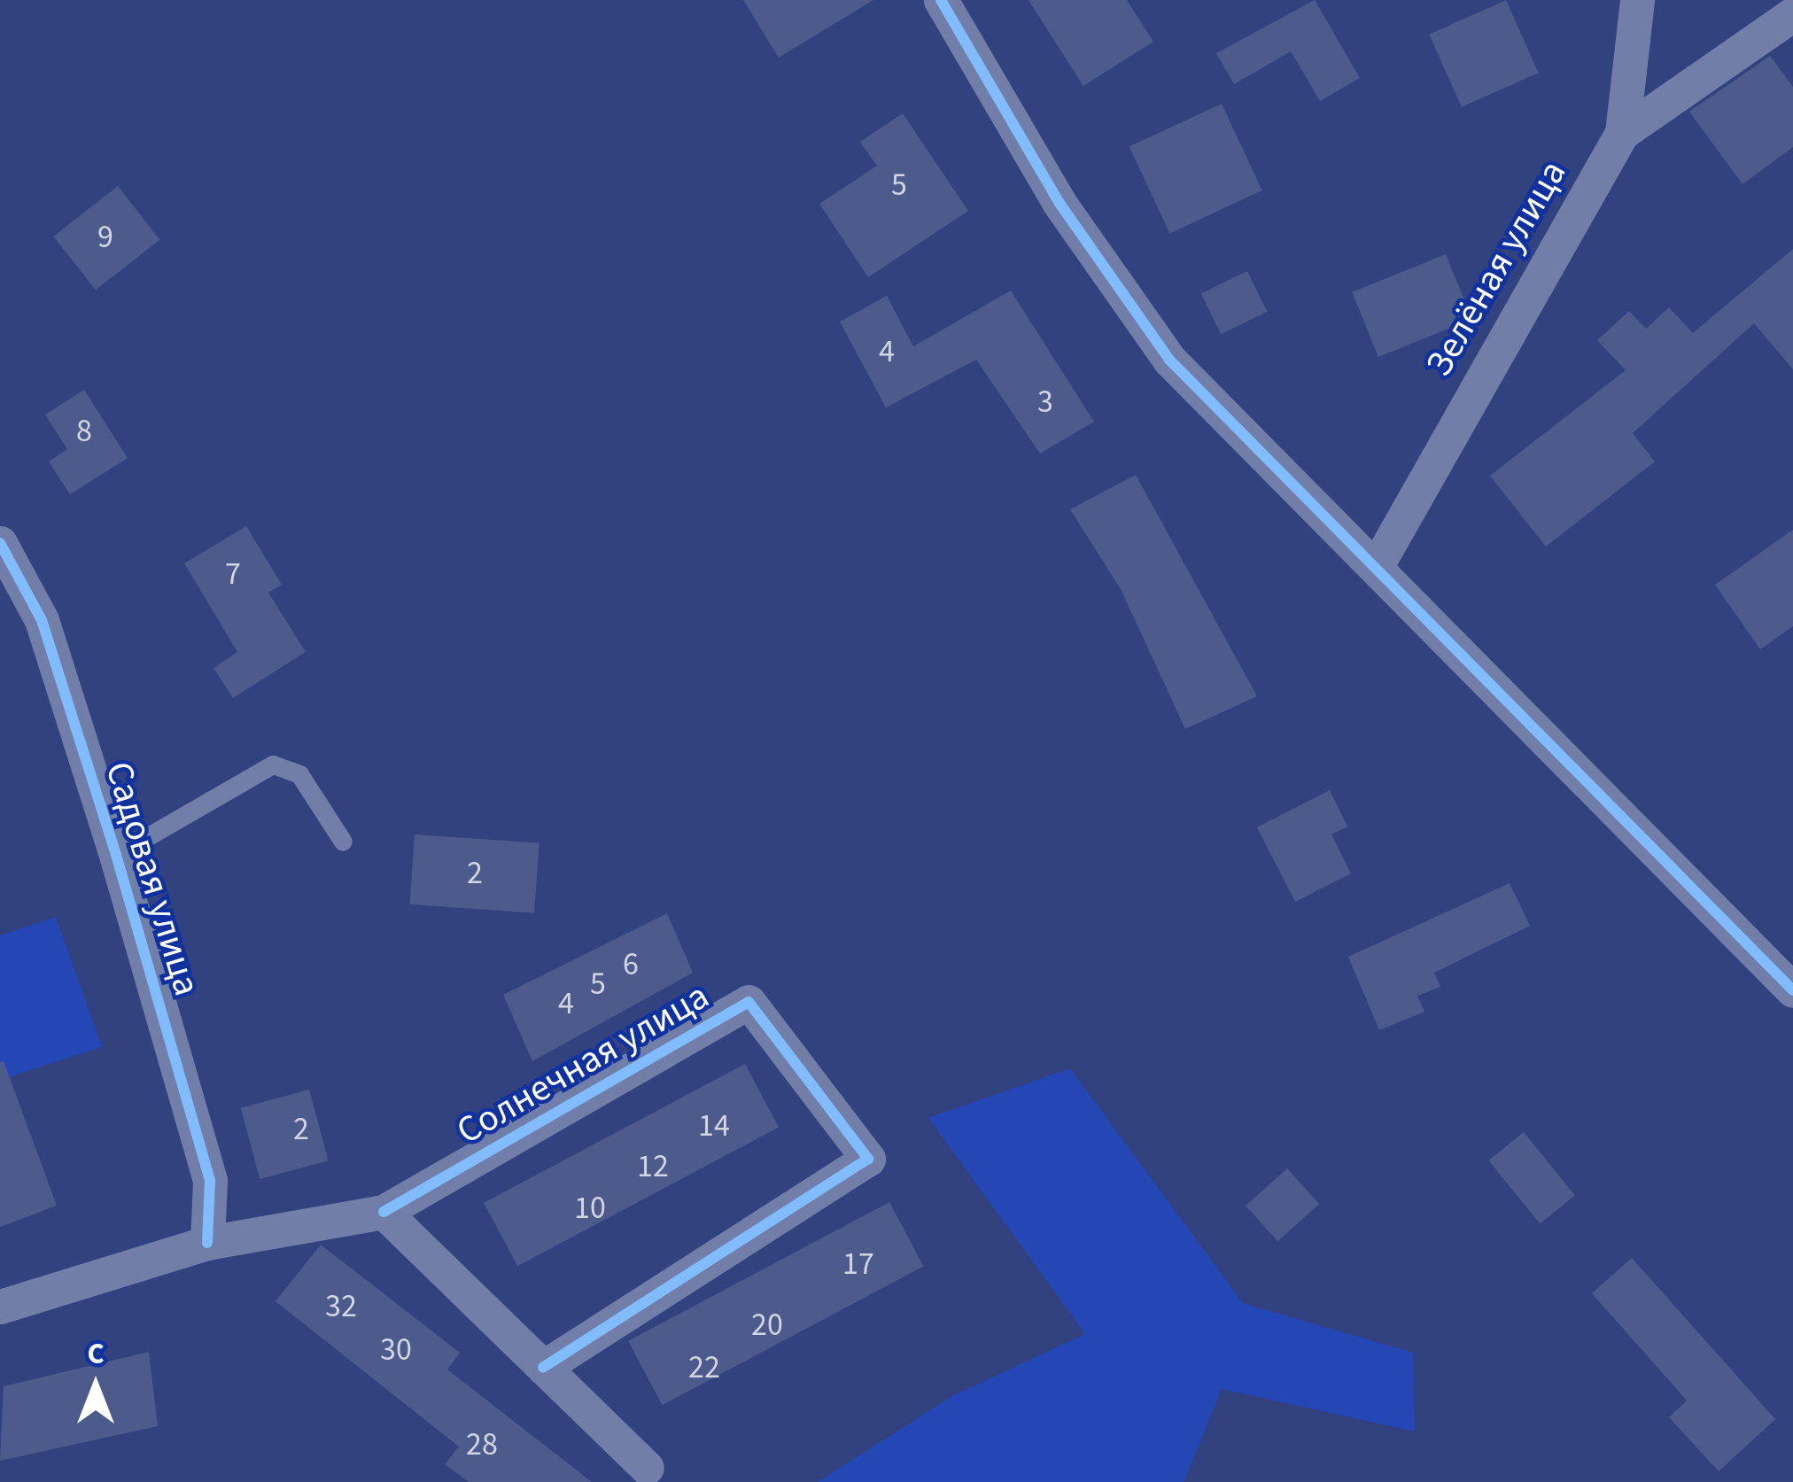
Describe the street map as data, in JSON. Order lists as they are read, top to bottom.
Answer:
{
  "streets": {
    "street": ["Зелёная улица", "Садовая улица", "Солнечная улица"]
  },
  "crossings": [
    ["Садовая улица", "Солнечная улица"]
  ],
  "house_numbers": [
    "5",
    "9",
    "4",
    "3",
    "8",
    "7",
    "2",
    "6",
    "5",
    "4",
    "14",
    "2",
    "12",
    "10",
    "17",
    "32",
    "20",
    "30",
    "22",
    "28"
  ],
  "north": "top"
}
